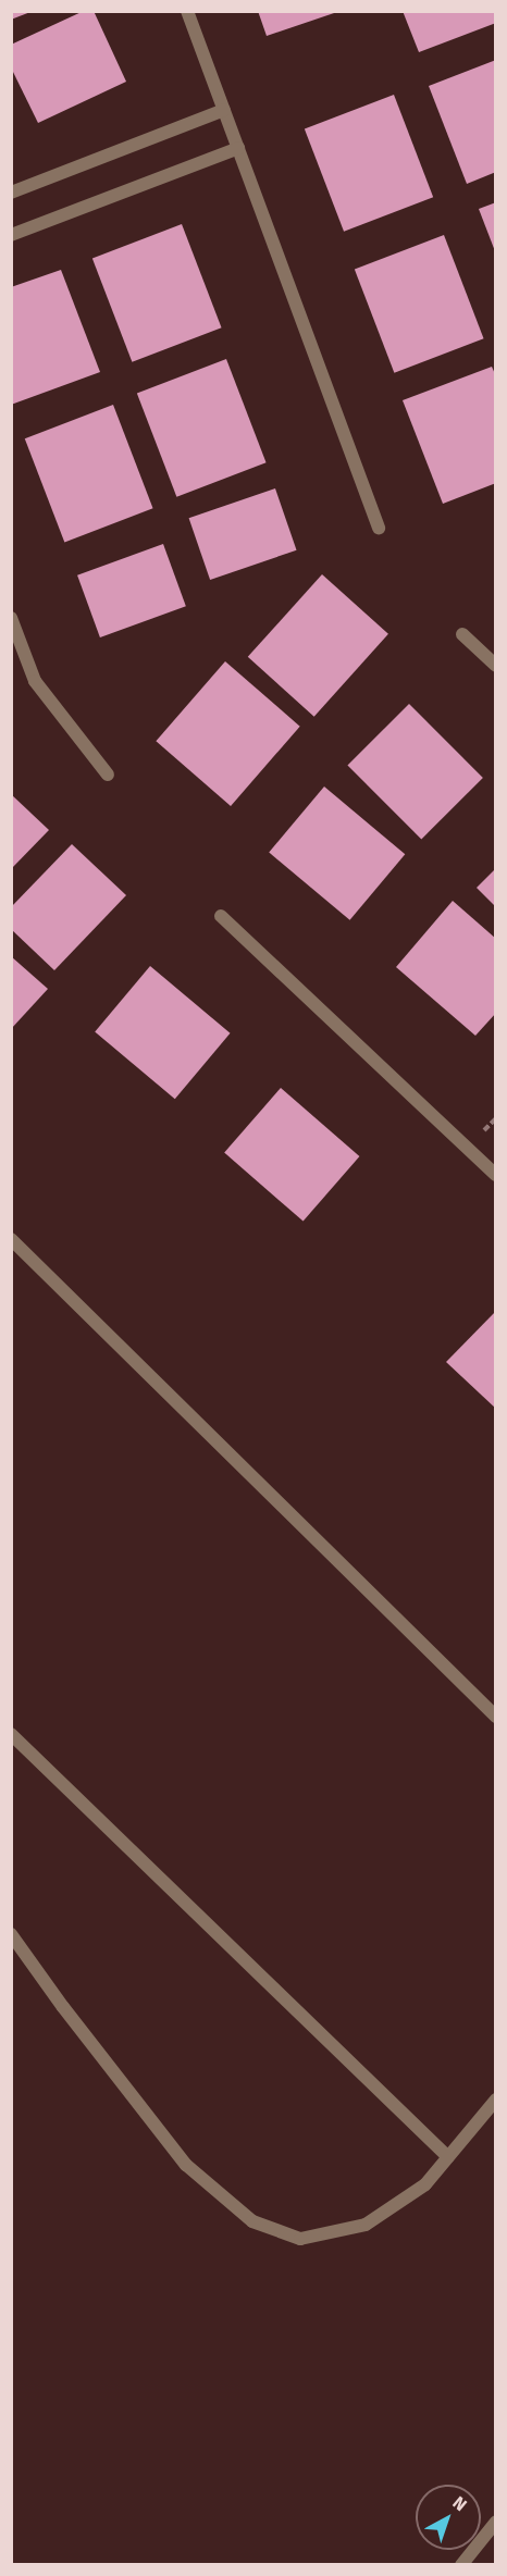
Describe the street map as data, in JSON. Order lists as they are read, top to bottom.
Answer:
{
  "north": "top right"
}
